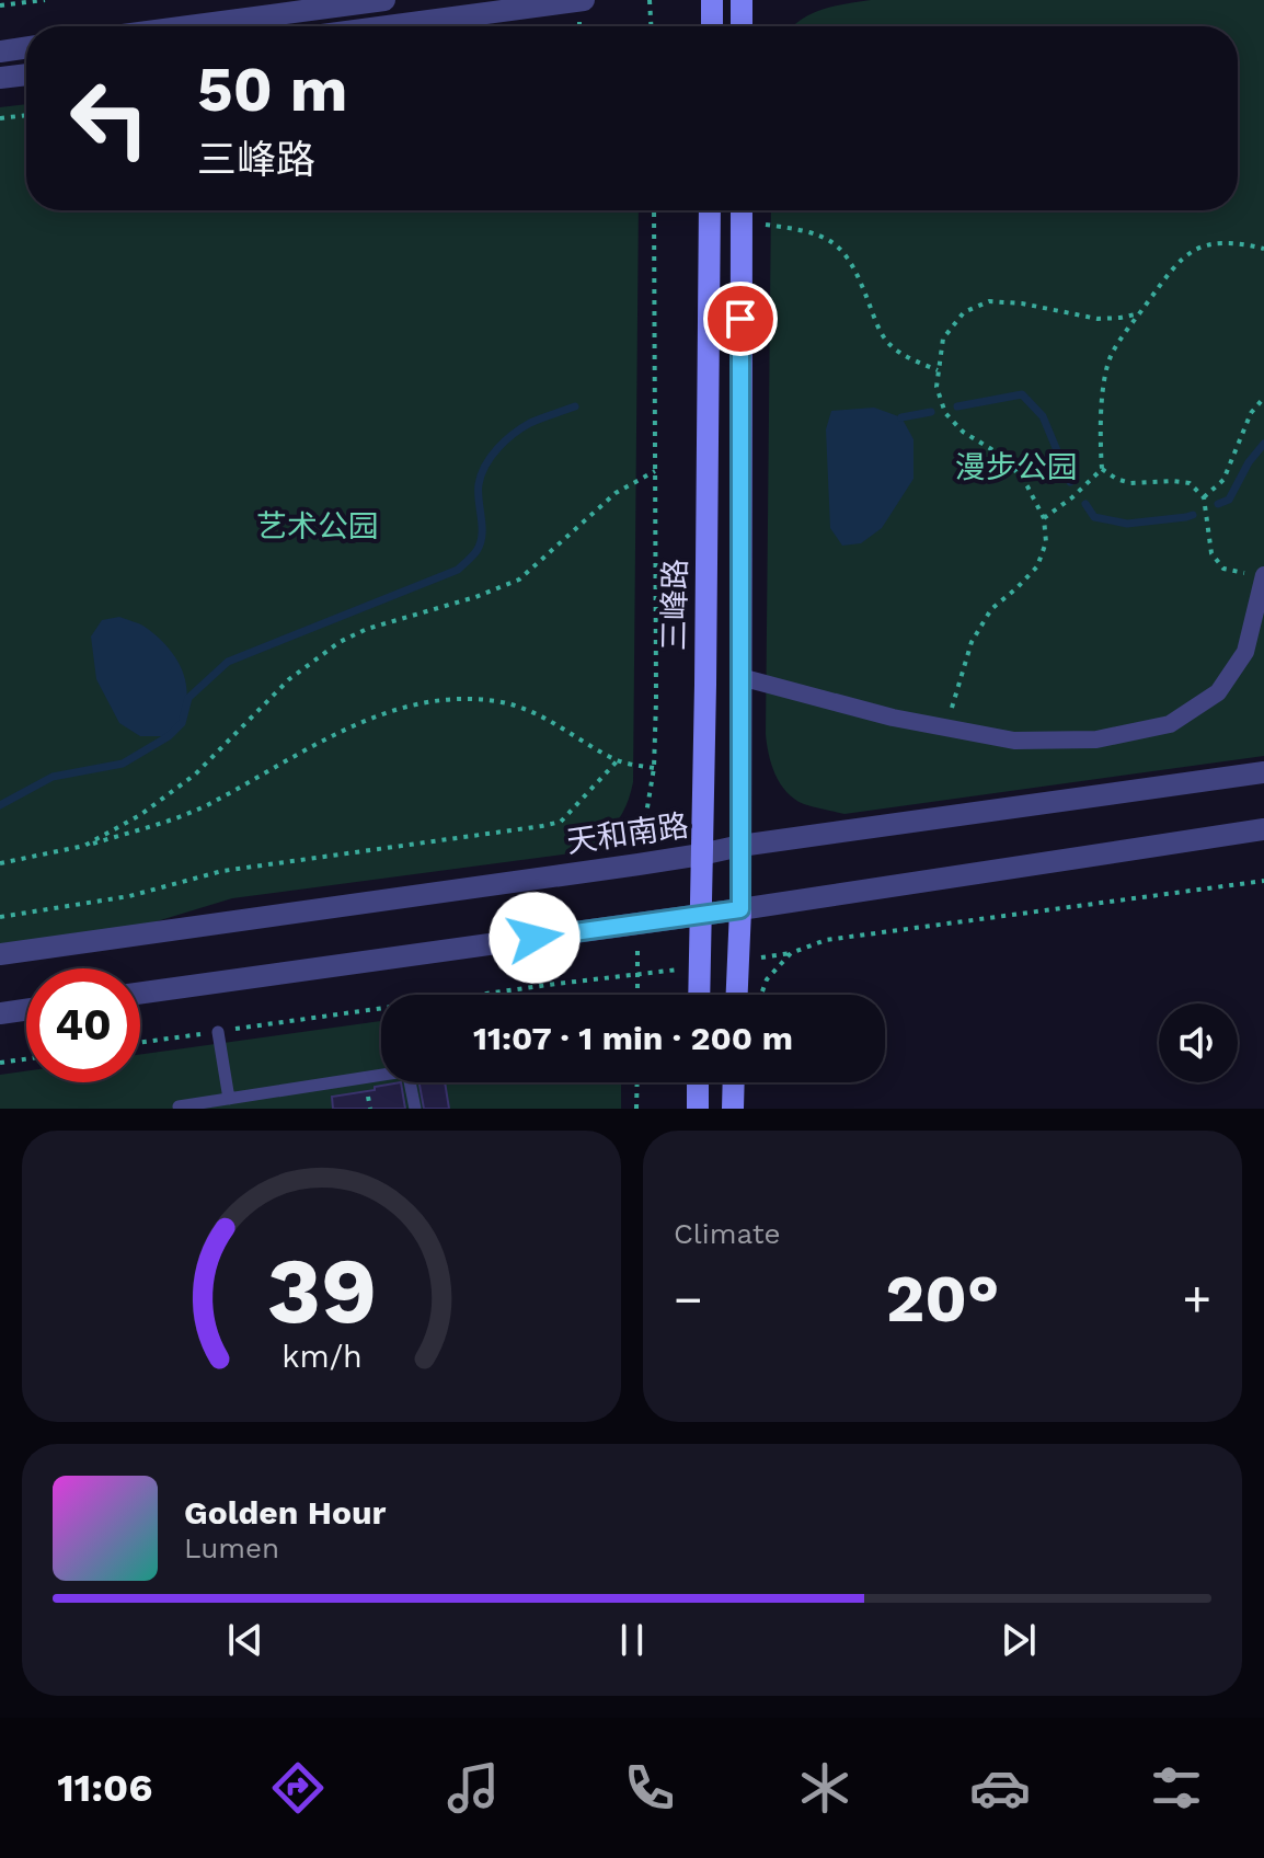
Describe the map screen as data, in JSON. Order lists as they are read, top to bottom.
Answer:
{
  "streets": {
    "main road": ["三峰路"],
    "street": ["天和南路"]
  },
  "crossings": [
    ["三峰路", "天和南路"]
  ],
  "parks": ["漫步公园", "艺术公园"],
  "page": {
    "turn": ["50 m", "三峰路"],
    "limit": "40",
    "trip": "11:07 · 1 min · 200 m",
    "tile": "Climate",
    "heat": ["−", "20°", "+"],
    "song": ["Golden Hour", "Lumen"],
    "tabs": "11:06",
    "gauge": ["39", "km/h"]
  }
}
